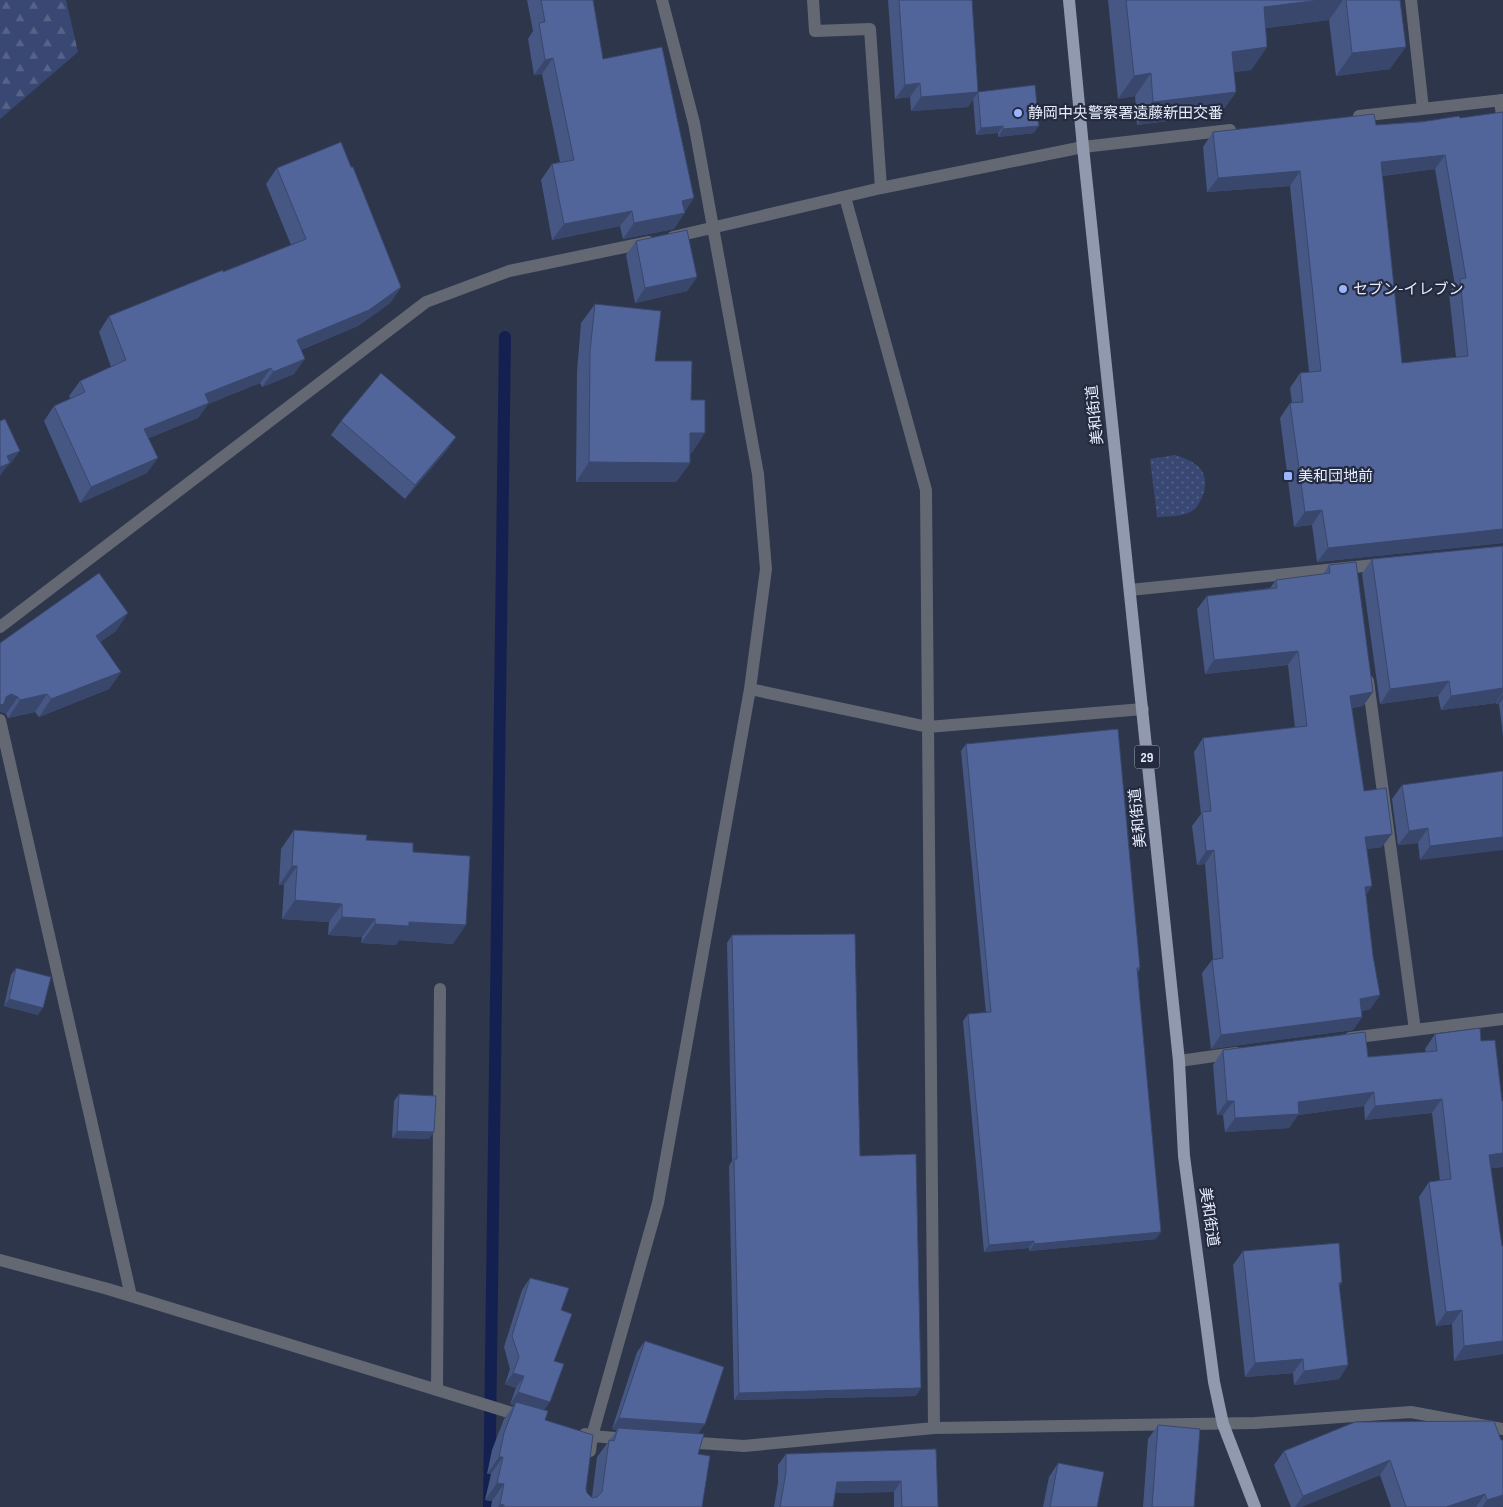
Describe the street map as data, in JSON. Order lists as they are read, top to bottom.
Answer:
{
  "streets": {
    "main road": ["美和街道", "29"]
  },
  "places": {
    "other": ["静岡中央警察署遠藤新田交番", "セブン-イレブン"],
    "transit": ["美和団地前"]
  }
}
